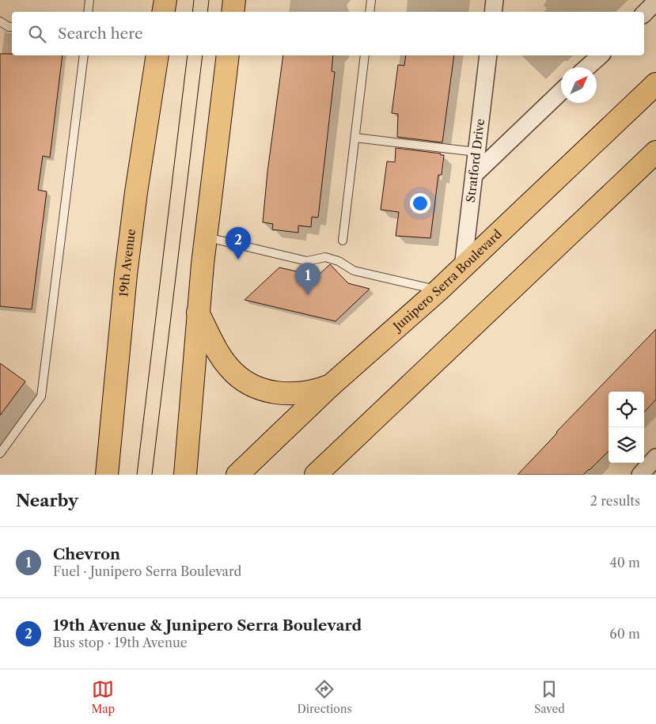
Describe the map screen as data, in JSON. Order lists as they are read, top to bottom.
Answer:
{
  "streets": {
    "main road": ["19th Avenue", "Junipero Serra Boulevard"],
    "street": ["Stratford Drive"]
  },
  "crossings": [
    ["Stratford Drive", "Junipero Serra Boulevard"]
  ],
  "north": "top right",
  "page": {
    "search": "Search here",
    "pins": ["2", "1"],
    "heading": ["Nearby", "2 results"],
    "list": [
      {
        "mark": "1",
        "name": "Chevron",
        "note": "Fuel · Junipero Serra Boulevard",
        "value": "40 m"
      },
      {
        "mark": "2",
        "name": "19th Avenue & Junipero Serra Boulevard",
        "note": "Bus stop · 19th Avenue",
        "value": "60 m"
      }
    ],
    "nav": ["Map", "Directions", "Saved"]
  }
}
